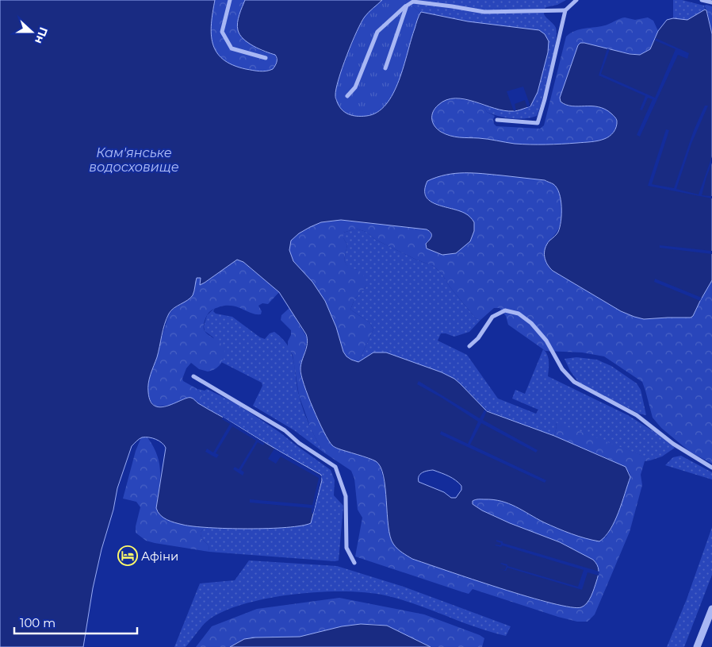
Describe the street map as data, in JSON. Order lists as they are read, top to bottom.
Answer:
{
  "water": ["Кам'янське водосховище"],
  "places": {
    "hotel": ["Афіни"]
  },
  "scale_bar": "100 m",
  "north": "right"
}
